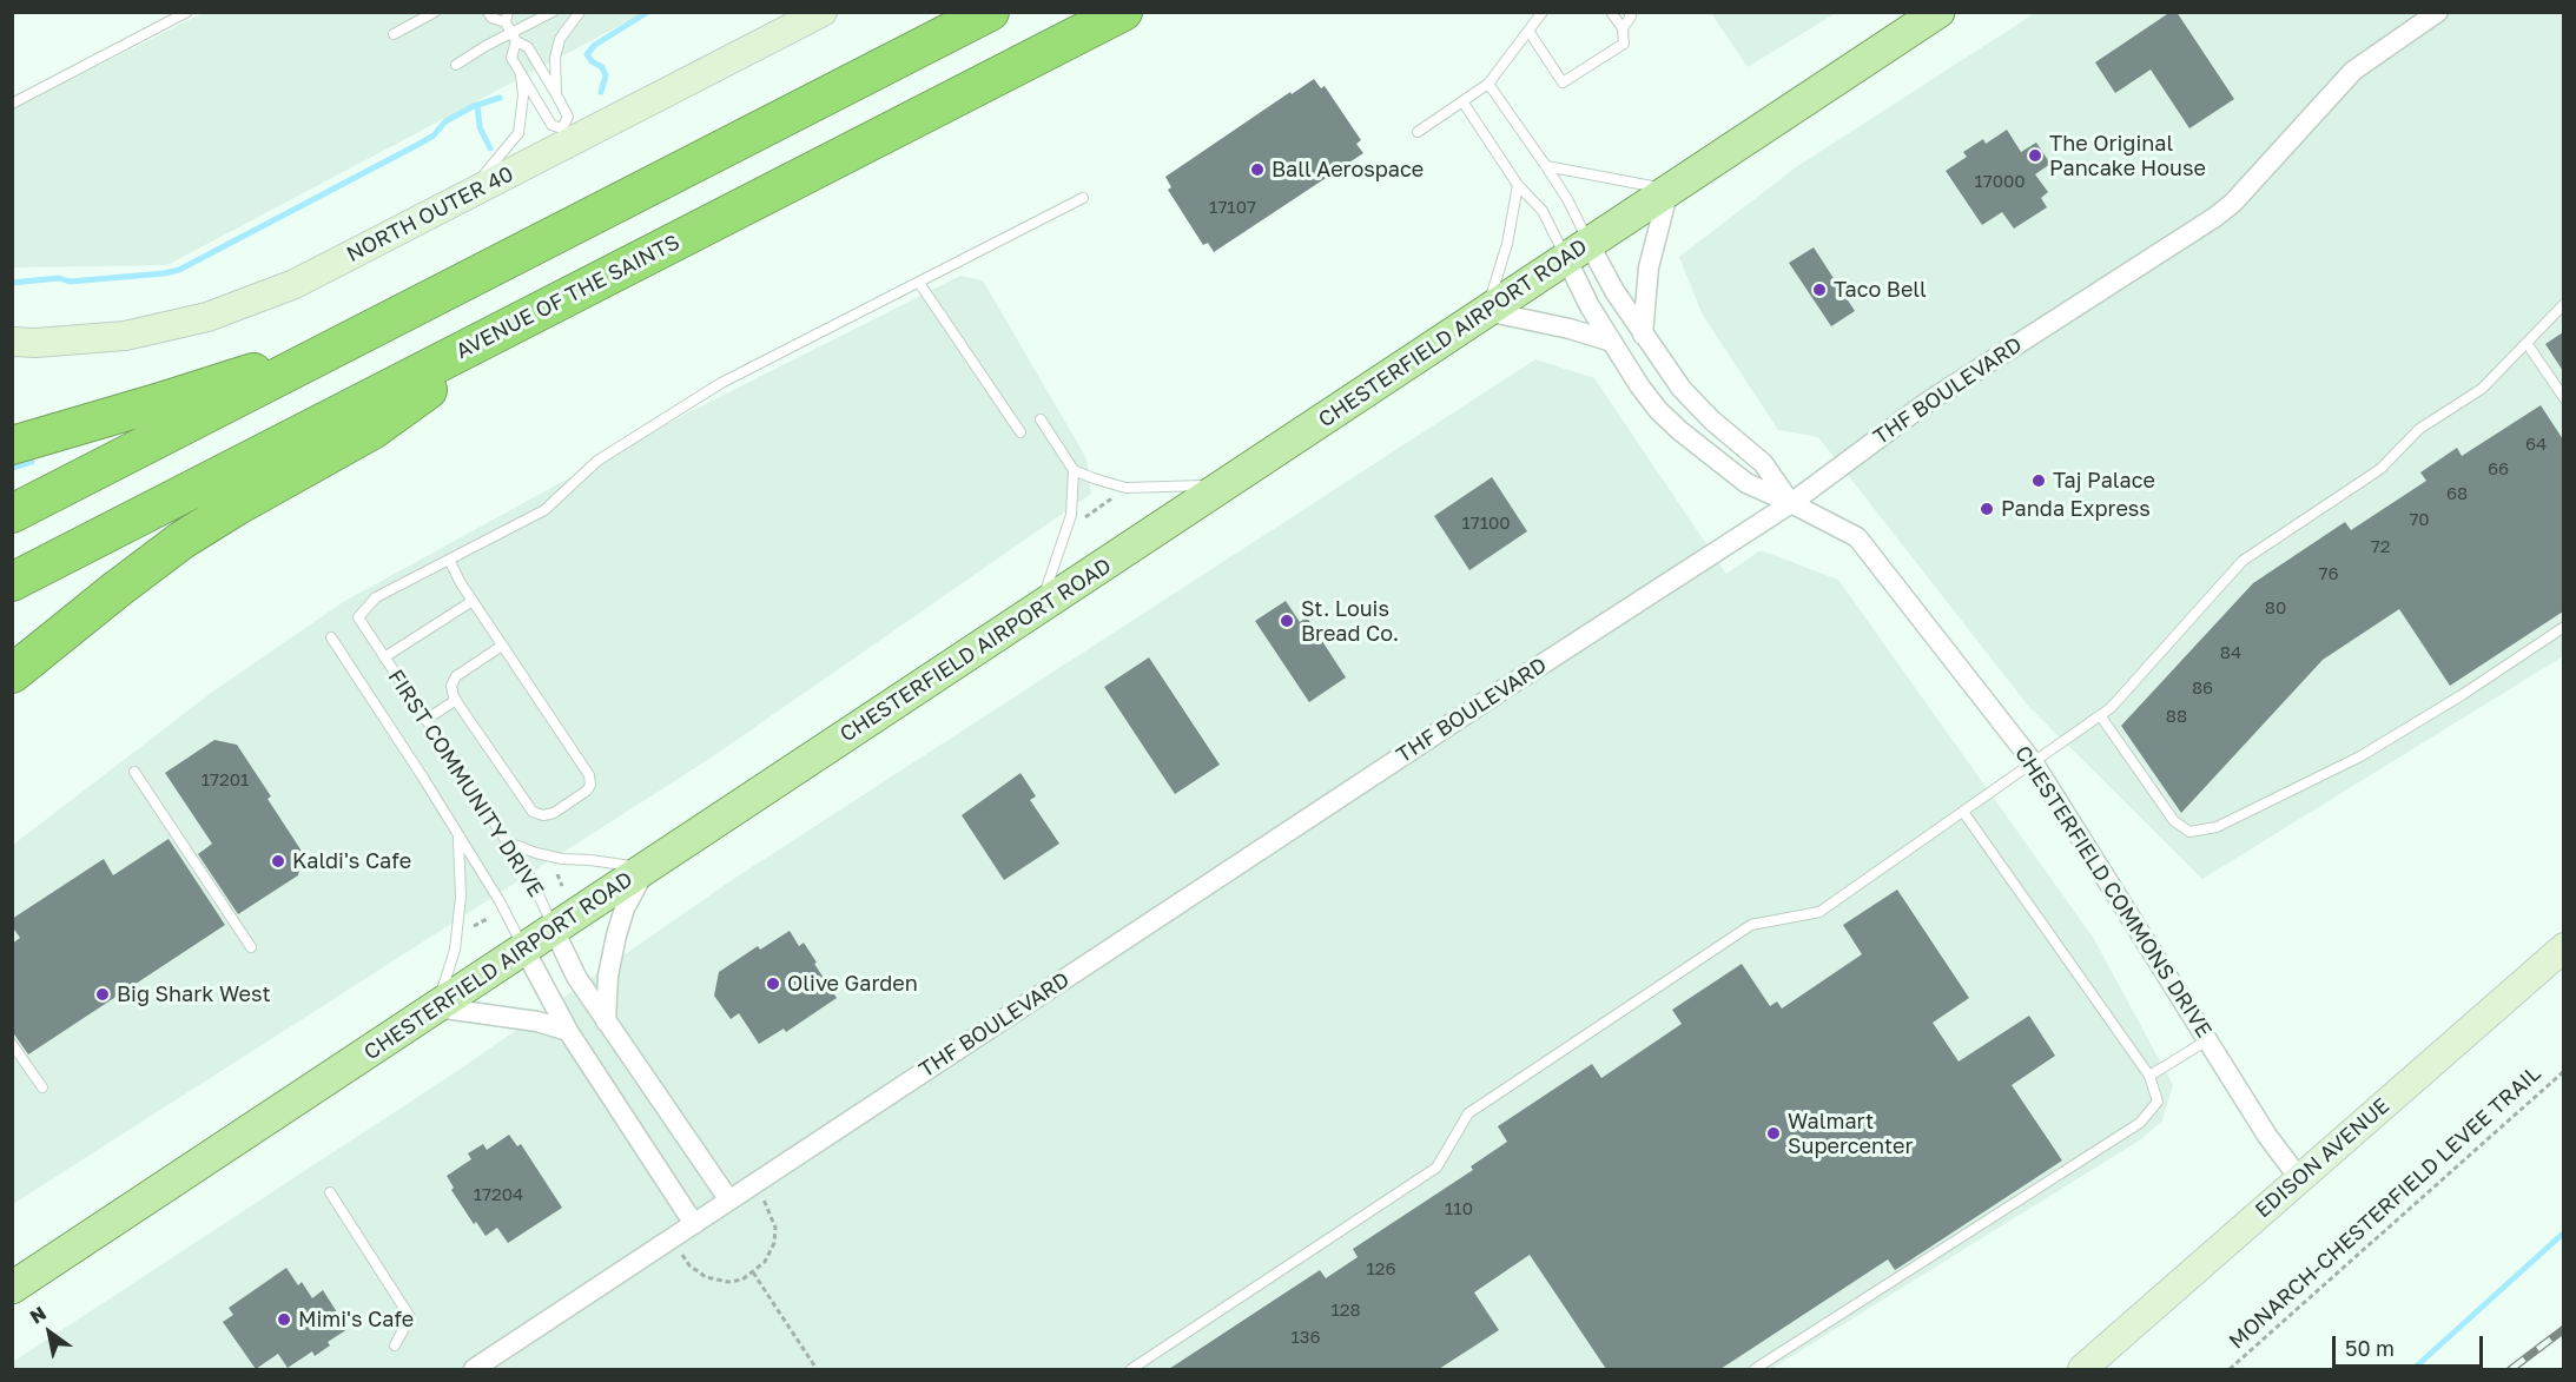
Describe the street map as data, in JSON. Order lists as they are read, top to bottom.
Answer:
{
  "streets": {
    "highway": ["AVENUE OF THE SAINTS"],
    "main road": ["CHESTERFIELD AIRPORT ROAD"],
    "street": [
      "NORTH OUTER 40",
      "THF BOULEVARD",
      "FIRST COMMUNITY DRIVE",
      "CHESTERFIELD COMMONS DRIVE",
      "EDISON AVENUE"
    ],
    "path": ["MONARCH-CHESTERFIELD LEVEE TRAIL"]
  },
  "crossings": [
    ["CHESTERFIELD AIRPORT ROAD", "FIRST COMMUNITY DRIVE"],
    ["CHESTERFIELD AIRPORT ROAD", "CHESTERFIELD COMMONS DRIVE"],
    ["THF BOULEVARD", "FIRST COMMUNITY DRIVE"],
    ["THF BOULEVARD", "CHESTERFIELD COMMONS DRIVE"],
    ["CHESTERFIELD COMMONS DRIVE", "EDISON AVENUE"]
  ],
  "places": [
    "The Original Pancake House",
    "Ball Aerospace",
    "Taco Bell",
    "Taj Palace",
    "Panda Express",
    "St. Louis Bread Co.",
    "Kaldi's Cafe",
    "Olive Garden",
    "Big Shark West",
    "Walmart Supercenter",
    "Mimi's Cafe"
  ],
  "house_numbers": [
    "17000",
    "17107",
    "64",
    "66",
    "68",
    "70",
    "17100",
    "72",
    "76",
    "80",
    "84",
    "86",
    "88",
    "17201",
    "17204",
    "110",
    "126",
    "128",
    "136"
  ],
  "scale_bar": "50 m",
  "north": "top left"
}
